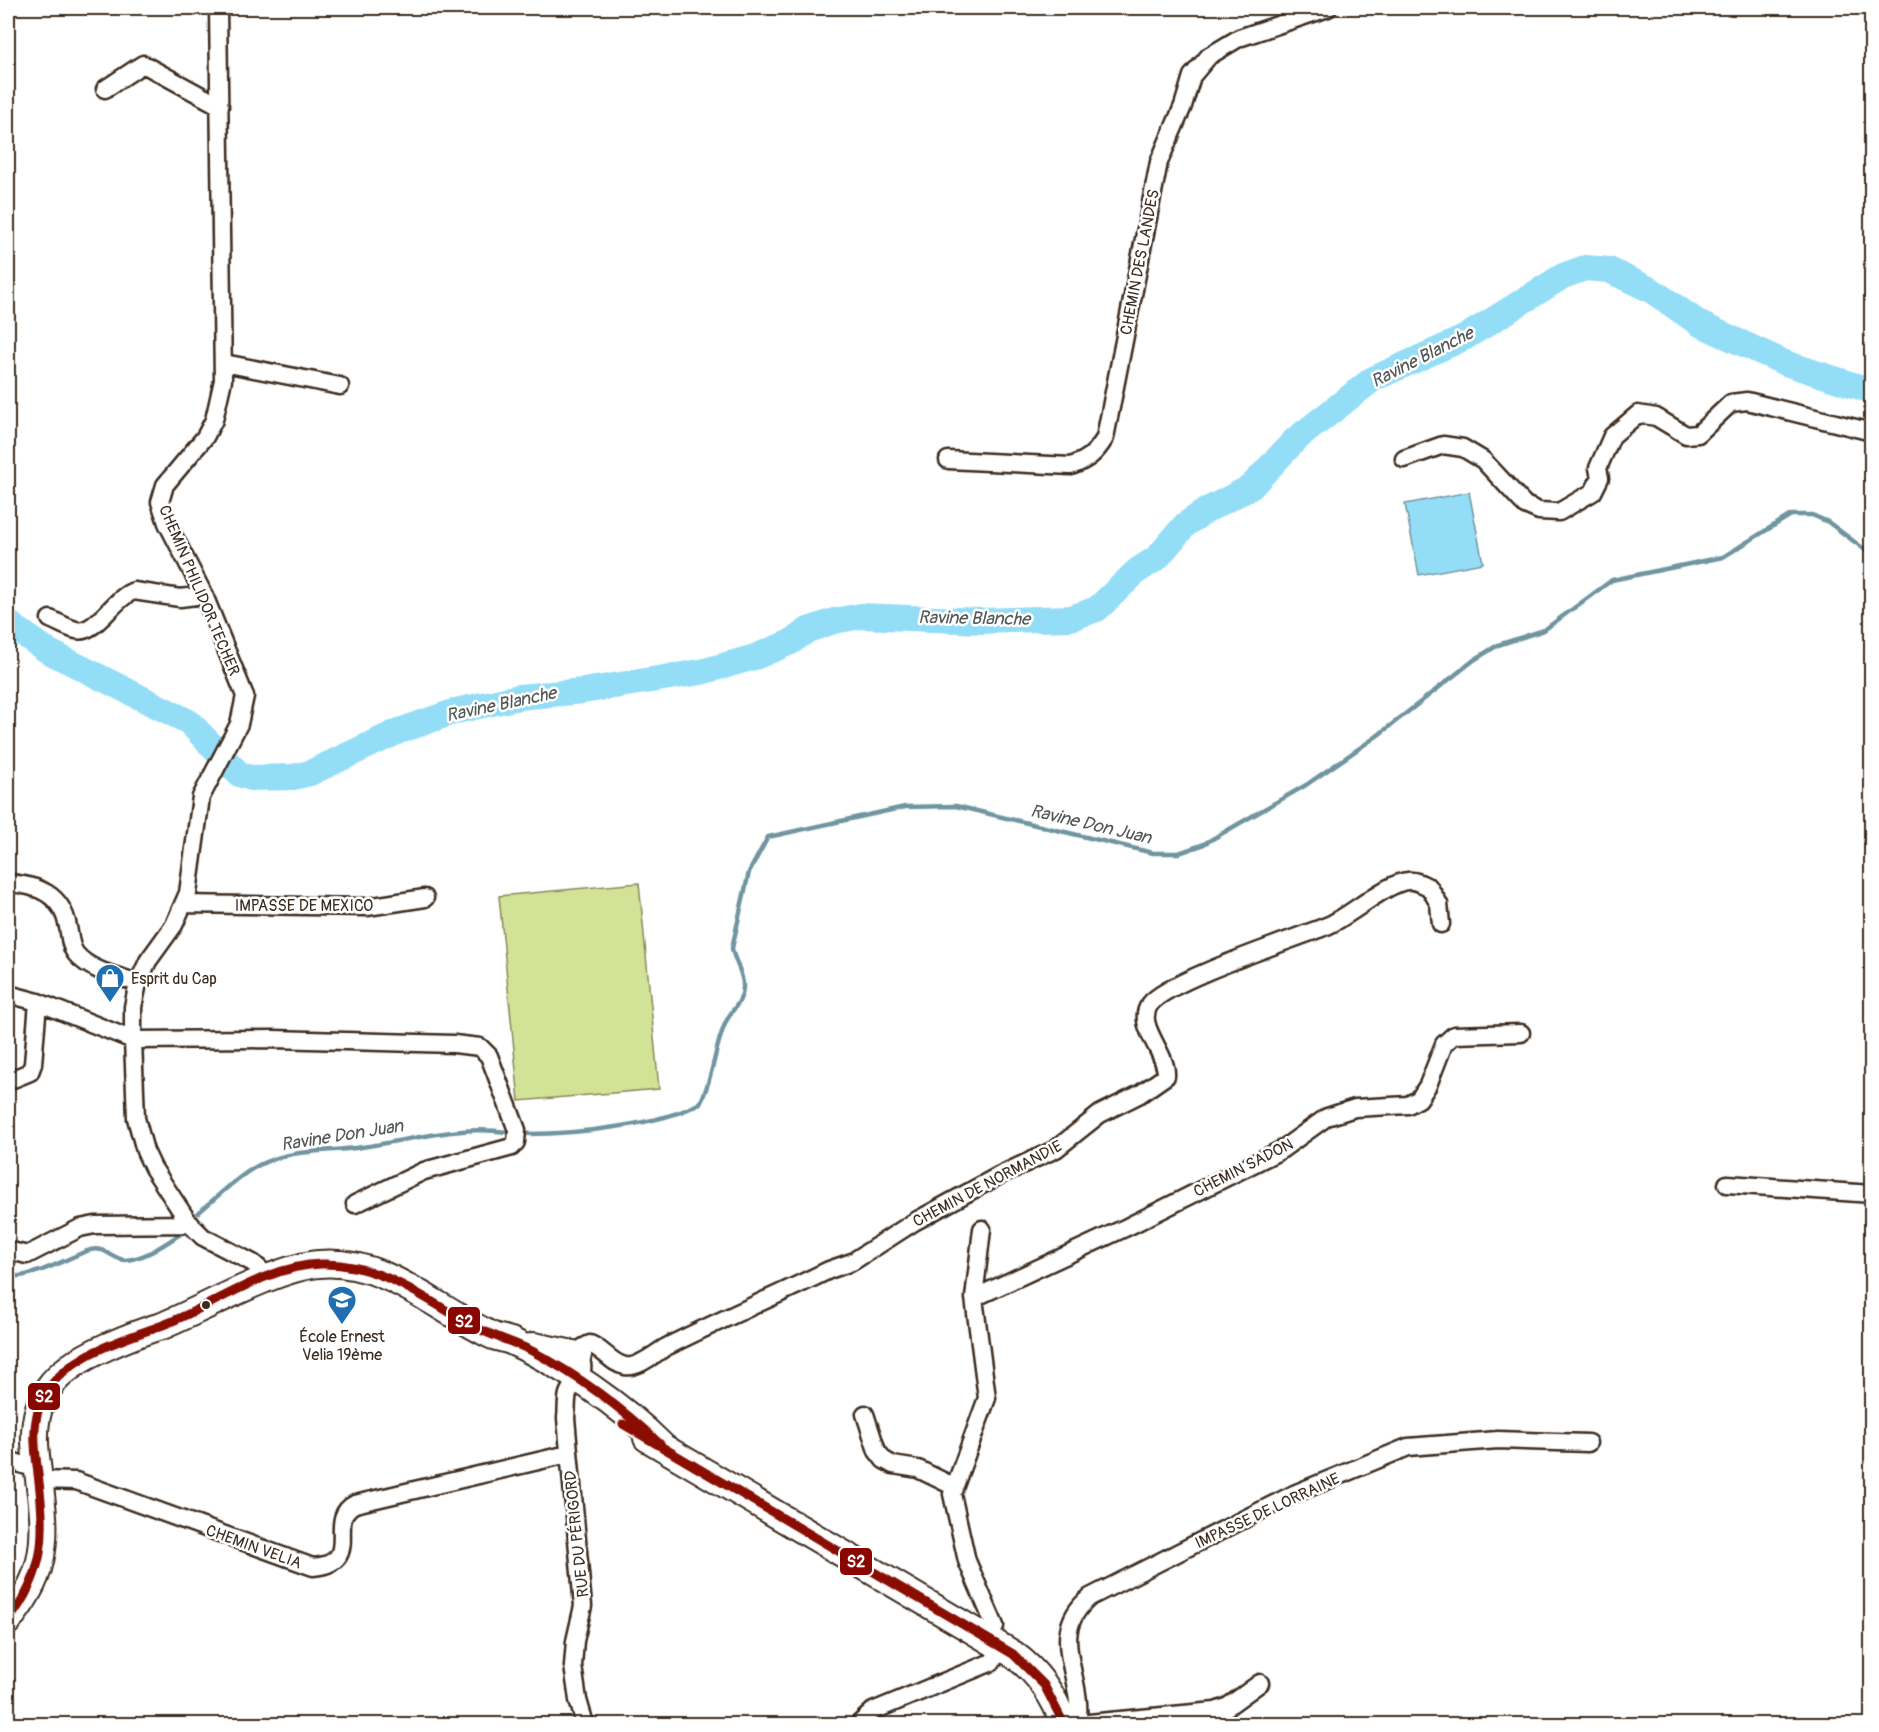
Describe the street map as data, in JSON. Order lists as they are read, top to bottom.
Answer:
{
  "streets": {
    "street": [
      "CHEMIN DES LANDES",
      "CHEMIN PHILIDOR TECHER",
      "IMPASSE DE MEXICO",
      "CHEMIN SADON",
      "CHEMIN DE NORMANDIE",
      "IMPASSE DE LORRAINE",
      "RUE DU PÉRIGORD",
      "CHEMIN VELIA"
    ]
  },
  "crossings": [
    ["CHEMIN PHILIDOR TECHER", "IMPASSE DE MEXICO"],
    ["CHEMIN DE NORMANDIE", "RUE DU PÉRIGORD"],
    ["RUE DU PÉRIGORD", "CHEMIN VELIA"]
  ],
  "water": ["Ravine Blanche", "Ravine Don Juan"],
  "places": {
    "shop": ["Esprit du Cap"],
    "school or university": ["École Ernest Velia 19ème"]
  },
  "lines": ["transit line S2"]
}
